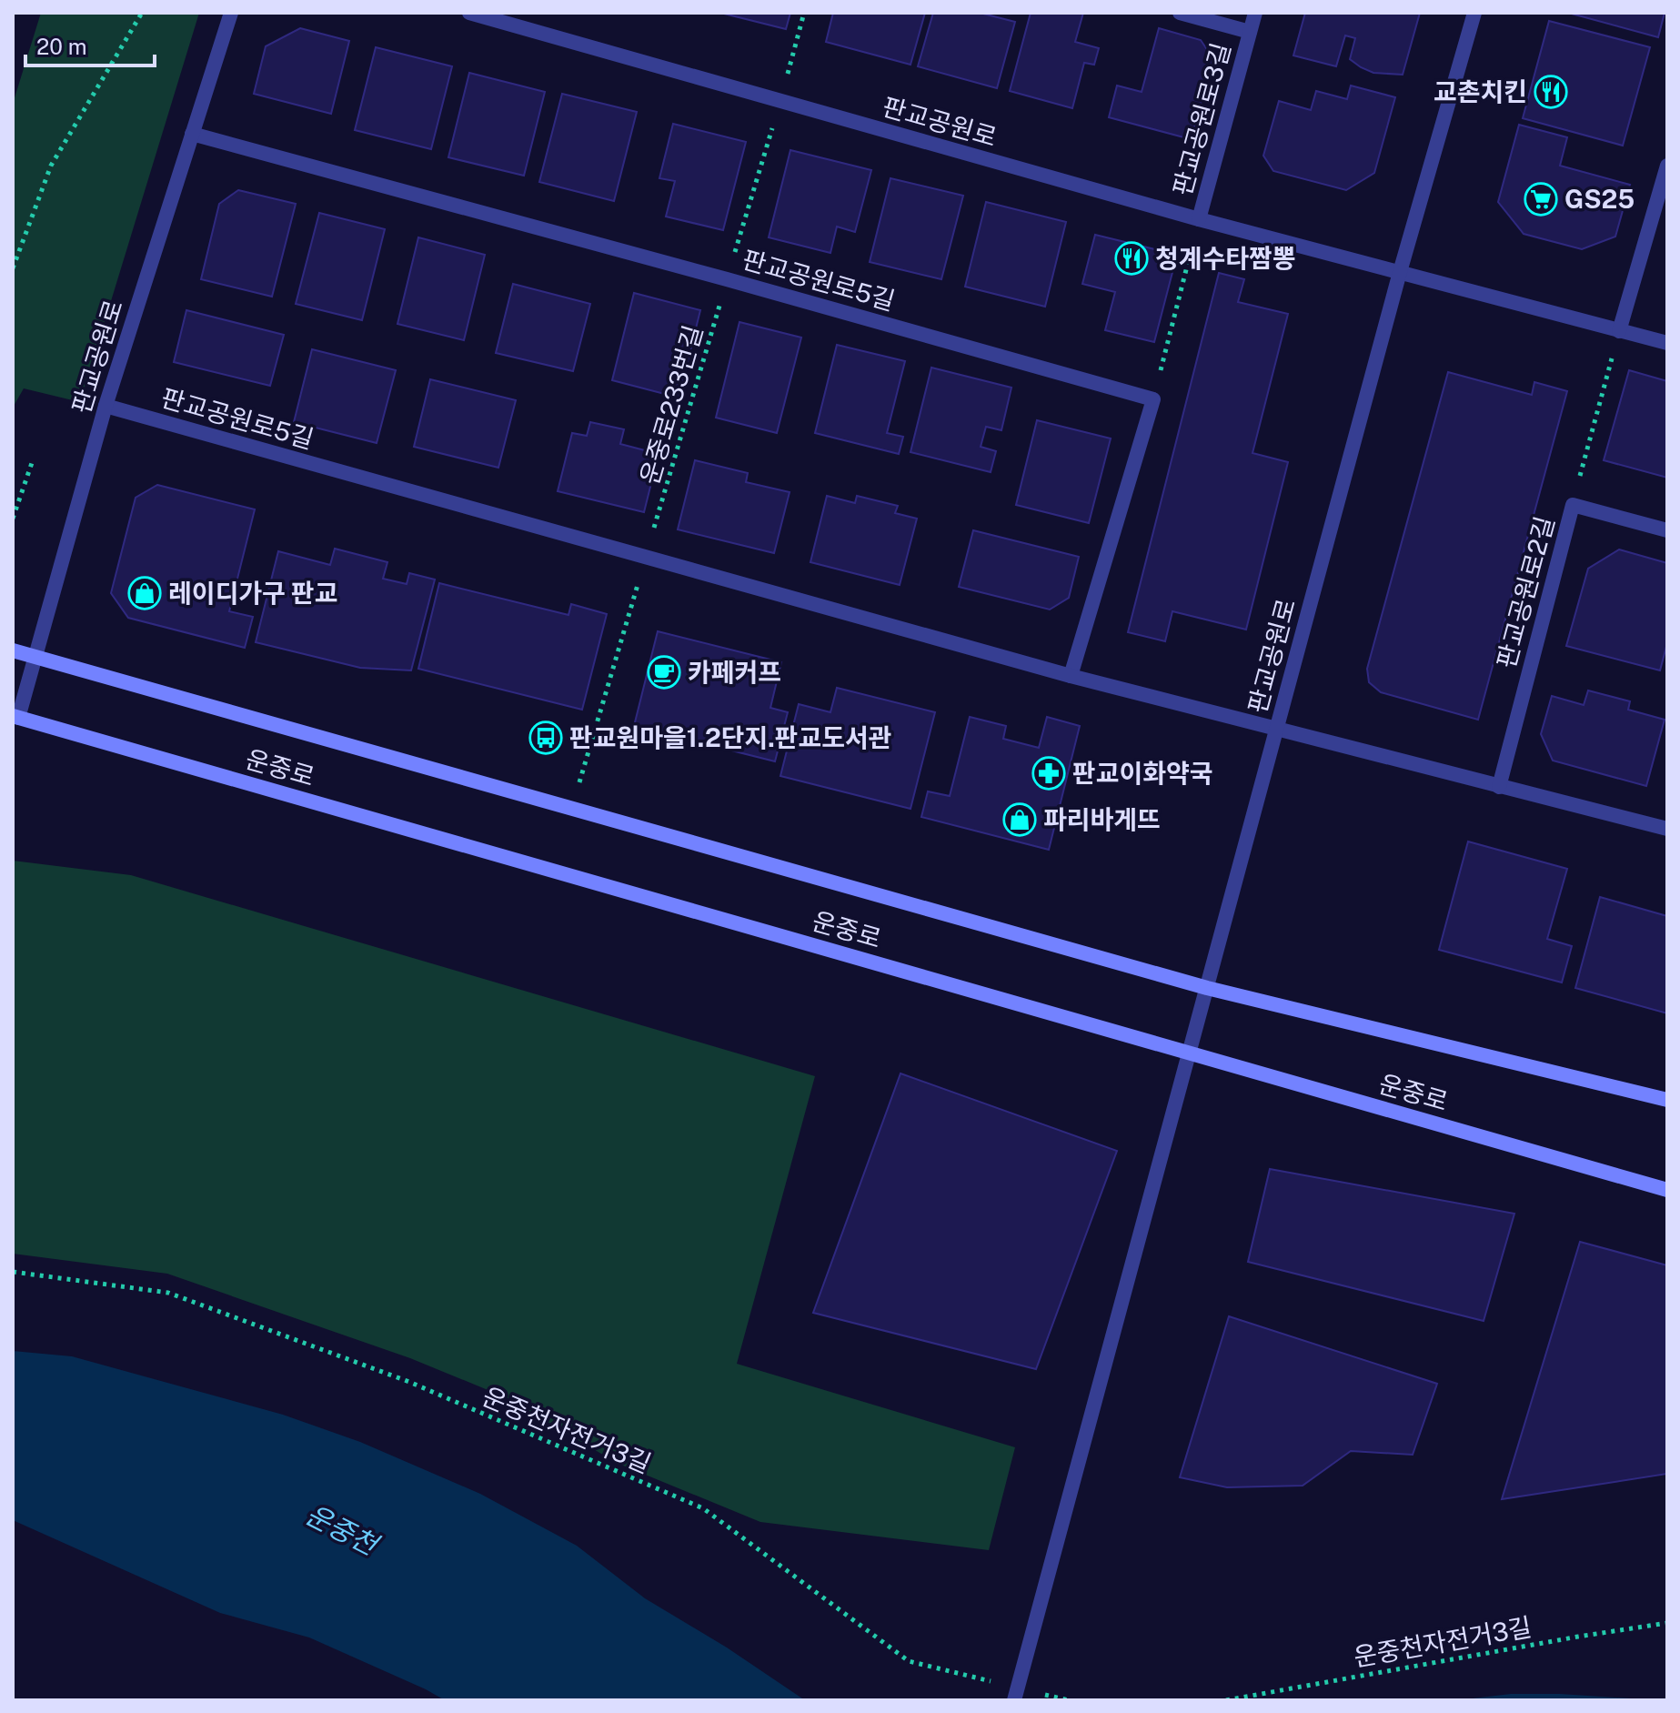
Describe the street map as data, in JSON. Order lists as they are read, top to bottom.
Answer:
{
  "streets": {
    "main road": ["운중로"],
    "street": [
      "판교공원로3길",
      "판교공원로",
      "판교공원로5길",
      "판교공원로2길"
    ],
    "path": ["운중로233번길", "운중천자전거3길"]
  },
  "crossings": [
    ["판교공원로3길", "판교공원로"],
    ["판교공원로", "판교공원로5길"],
    ["판교공원로", "운중로233번길"],
    ["판교공원로", "운중로"],
    ["판교공원로5길", "운중로233번길"],
    ["운중로233번길", "운중로"]
  ],
  "water": ["운중천"],
  "places": {
    "restaurant": ["교촌치킨", "청계수타짬뽕"],
    "supermarket": ["GS25"],
    "shop": ["레이디가구 판교", "파리바게뜨"],
    "cafe": ["카페커프"],
    "bus stop": ["판교원마을1.2단지.판교도서관"],
    "pharmacy": ["판교이화약국"]
  },
  "scale_bar": "20 m"
}
